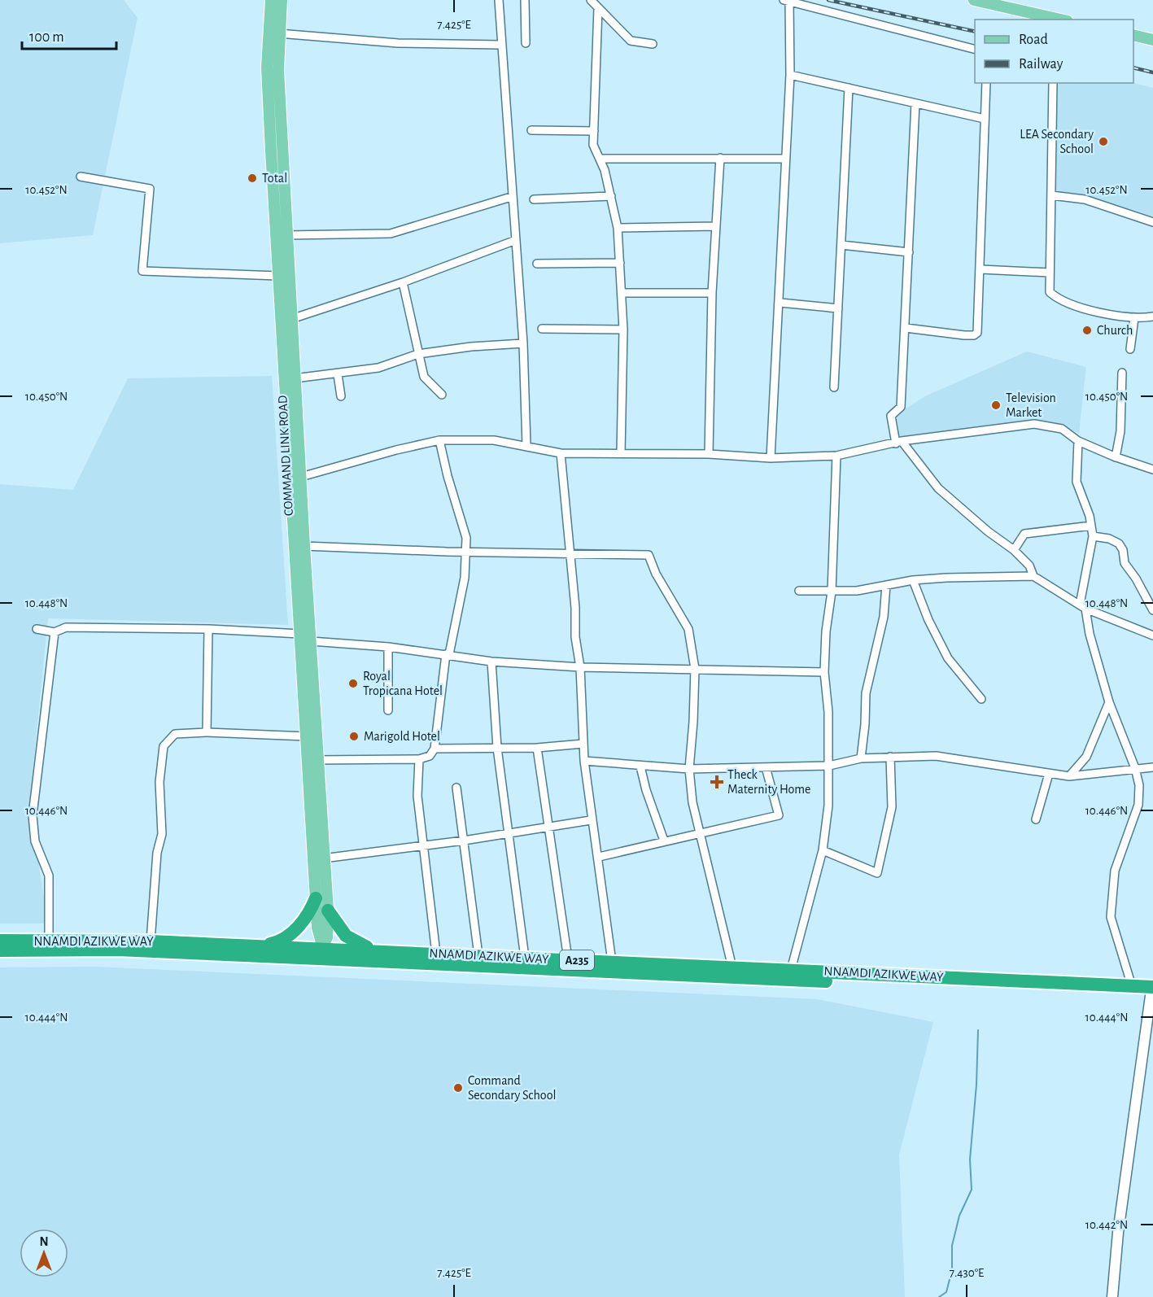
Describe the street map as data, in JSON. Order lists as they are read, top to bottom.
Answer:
{
  "streets": {
    "highway": ["NNAMDI AZIKWE WAY", "A235"],
    "main road": ["COMMAND LINK ROAD"]
  },
  "crossings": [
    ["COMMAND LINK ROAD", "NNAMDI AZIKWE WAY"]
  ],
  "places": {
    "other": [
      "LEA Secondary School",
      "Total",
      "Church",
      "Television Market",
      "Royal Tropicana Hotel",
      "Marigold Hotel",
      "Command Secondary School"
    ],
    "health": ["Theck Maternity Home"]
  },
  "legend": ["Road", "Railway"],
  "scale_bar": "100 m",
  "north": "top",
  "coordinates": [
    "7.425°E",
    "10.452°N",
    "10.450°N",
    "10.448°N",
    "10.446°N",
    "10.444°N",
    "10.442°N",
    "7.430°E"
  ]
}
